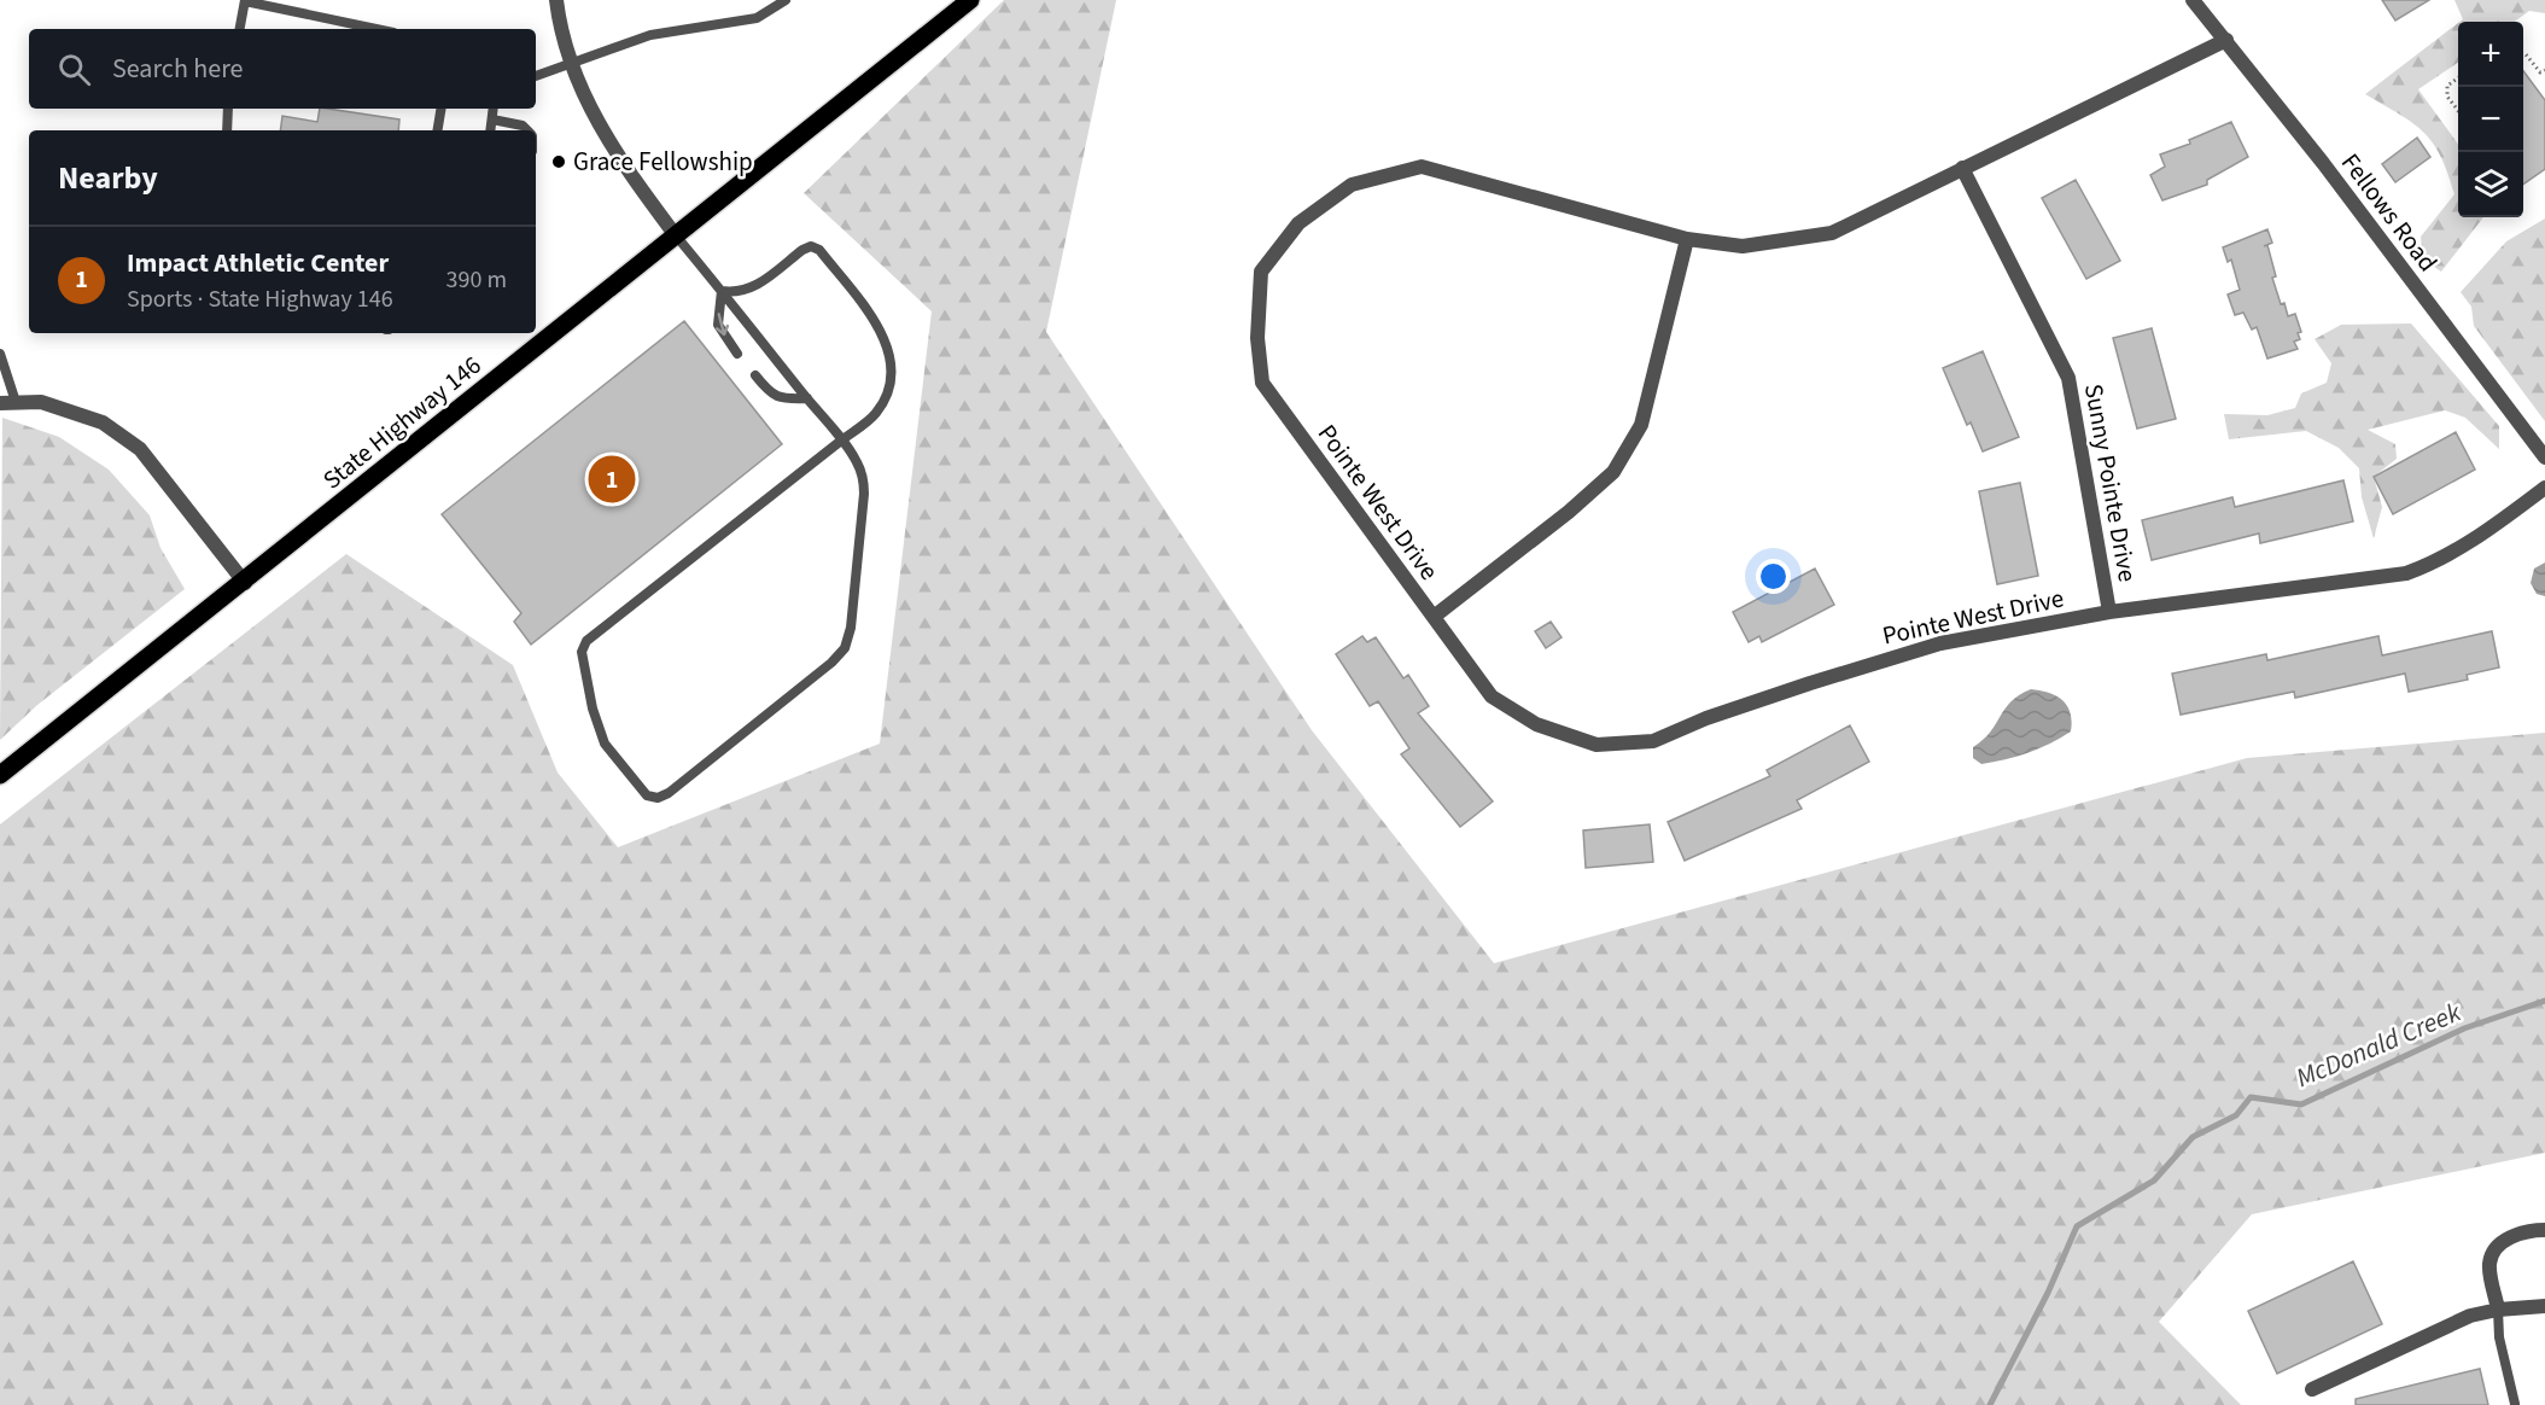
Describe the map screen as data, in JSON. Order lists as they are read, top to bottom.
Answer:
{
  "streets": {
    "main road": ["State Highway 146"],
    "street": ["Fellows Road", "Sunny Pointe Drive", "Pointe West Drive"]
  },
  "crossings": [
    ["Fellows Road", "Pointe West Drive"],
    ["Sunny Pointe Drive", "Pointe West Drive"]
  ],
  "water": ["McDonald Creek"],
  "places": ["Grace Fellowship"],
  "page": {
    "map_buttons": ["+", "−"],
    "search": "Search here",
    "heading": "Nearby",
    "list": [
      {
        "mark": "1",
        "name": "Impact Athletic Center",
        "note": "Sports · State Highway 146",
        "value": "390 m"
      }
    ],
    "pins": "1"
  }
}
